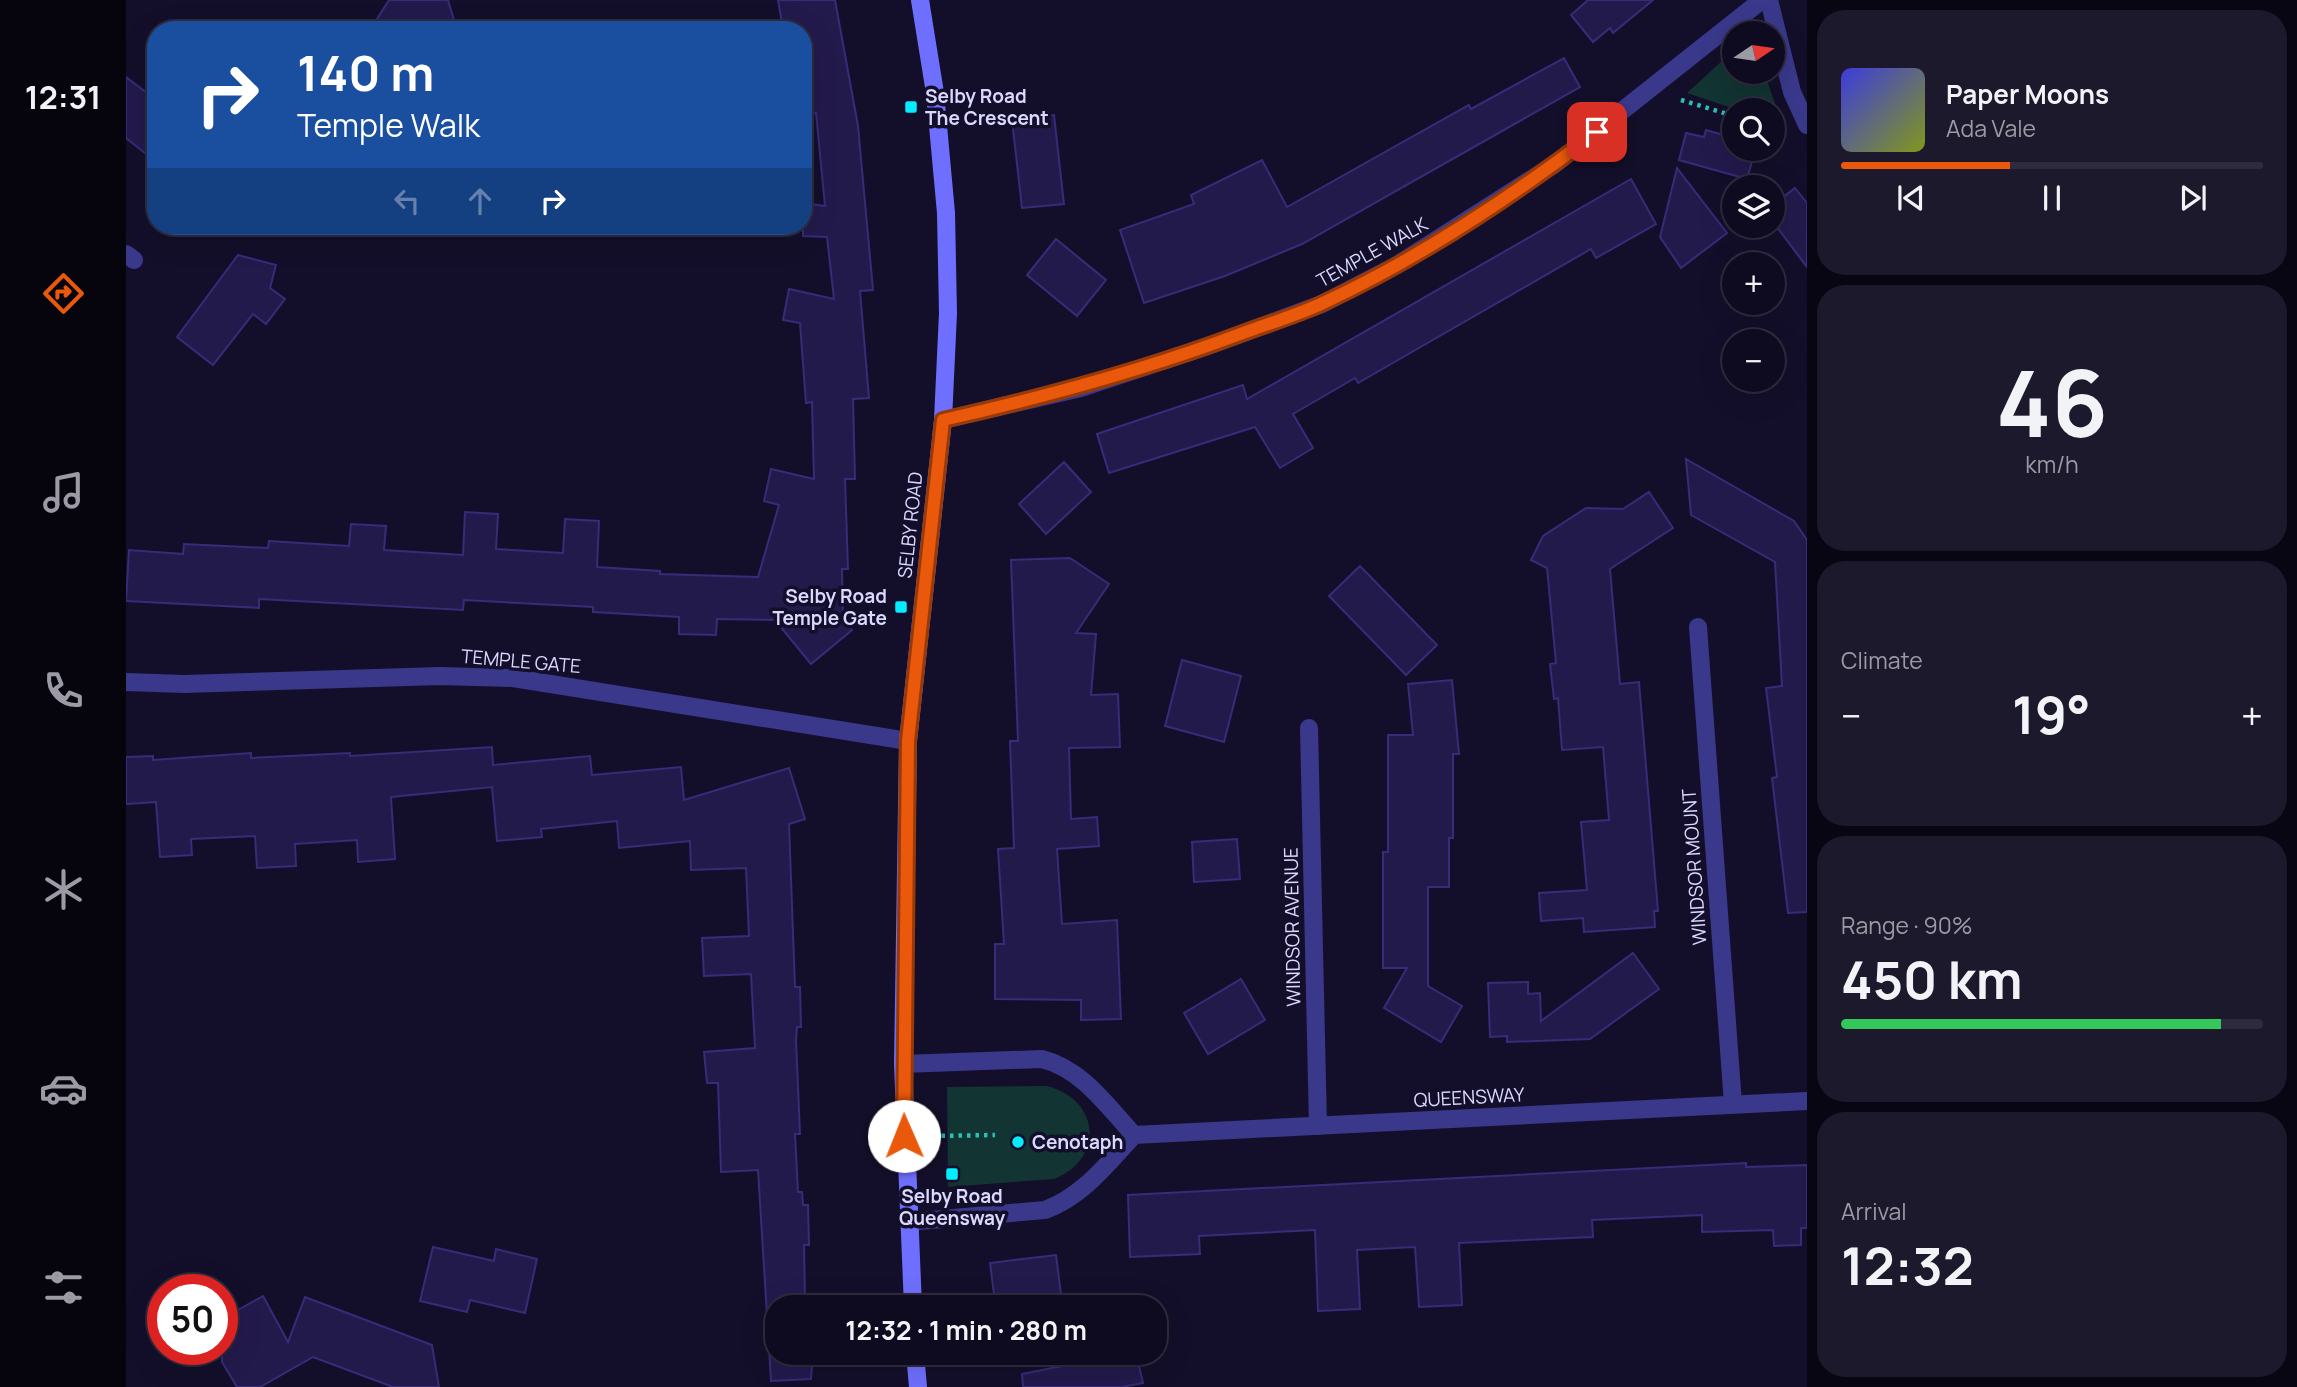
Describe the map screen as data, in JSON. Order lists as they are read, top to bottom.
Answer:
{
  "streets": {
    "main road": ["SELBY ROAD"],
    "street": [
      "TEMPLE WALK",
      "TEMPLE GATE",
      "WINDSOR MOUNT",
      "WINDSOR AVENUE",
      "QUEENSWAY"
    ]
  },
  "crossings": [
    ["TEMPLE WALK", "SELBY ROAD"],
    ["SELBY ROAD", "TEMPLE GATE"],
    ["WINDSOR MOUNT", "QUEENSWAY"],
    ["WINDSOR AVENUE", "QUEENSWAY"]
  ],
  "places": {
    "transit": ["Selby Road The Crescent", "Selby Road Temple Gate", "Selby Road Queensway"],
    "other": ["Cenotaph"]
  },
  "north": "right",
  "page": {
    "tabs": "12:31",
    "map_buttons": ["+", "−"],
    "turn": ["140 m", "Temple Walk"],
    "song": ["Paper Moons", "Ada Vale"],
    "tile": [
      ["46", "km/h"],
      "Climate",
      ["Range · 90%", "450 km"],
      ["Arrival", "12:32"]
    ],
    "heat": ["−", "19°", "+"],
    "limit": "50",
    "trip": "12:32 · 1 min · 280 m"
  }
}
